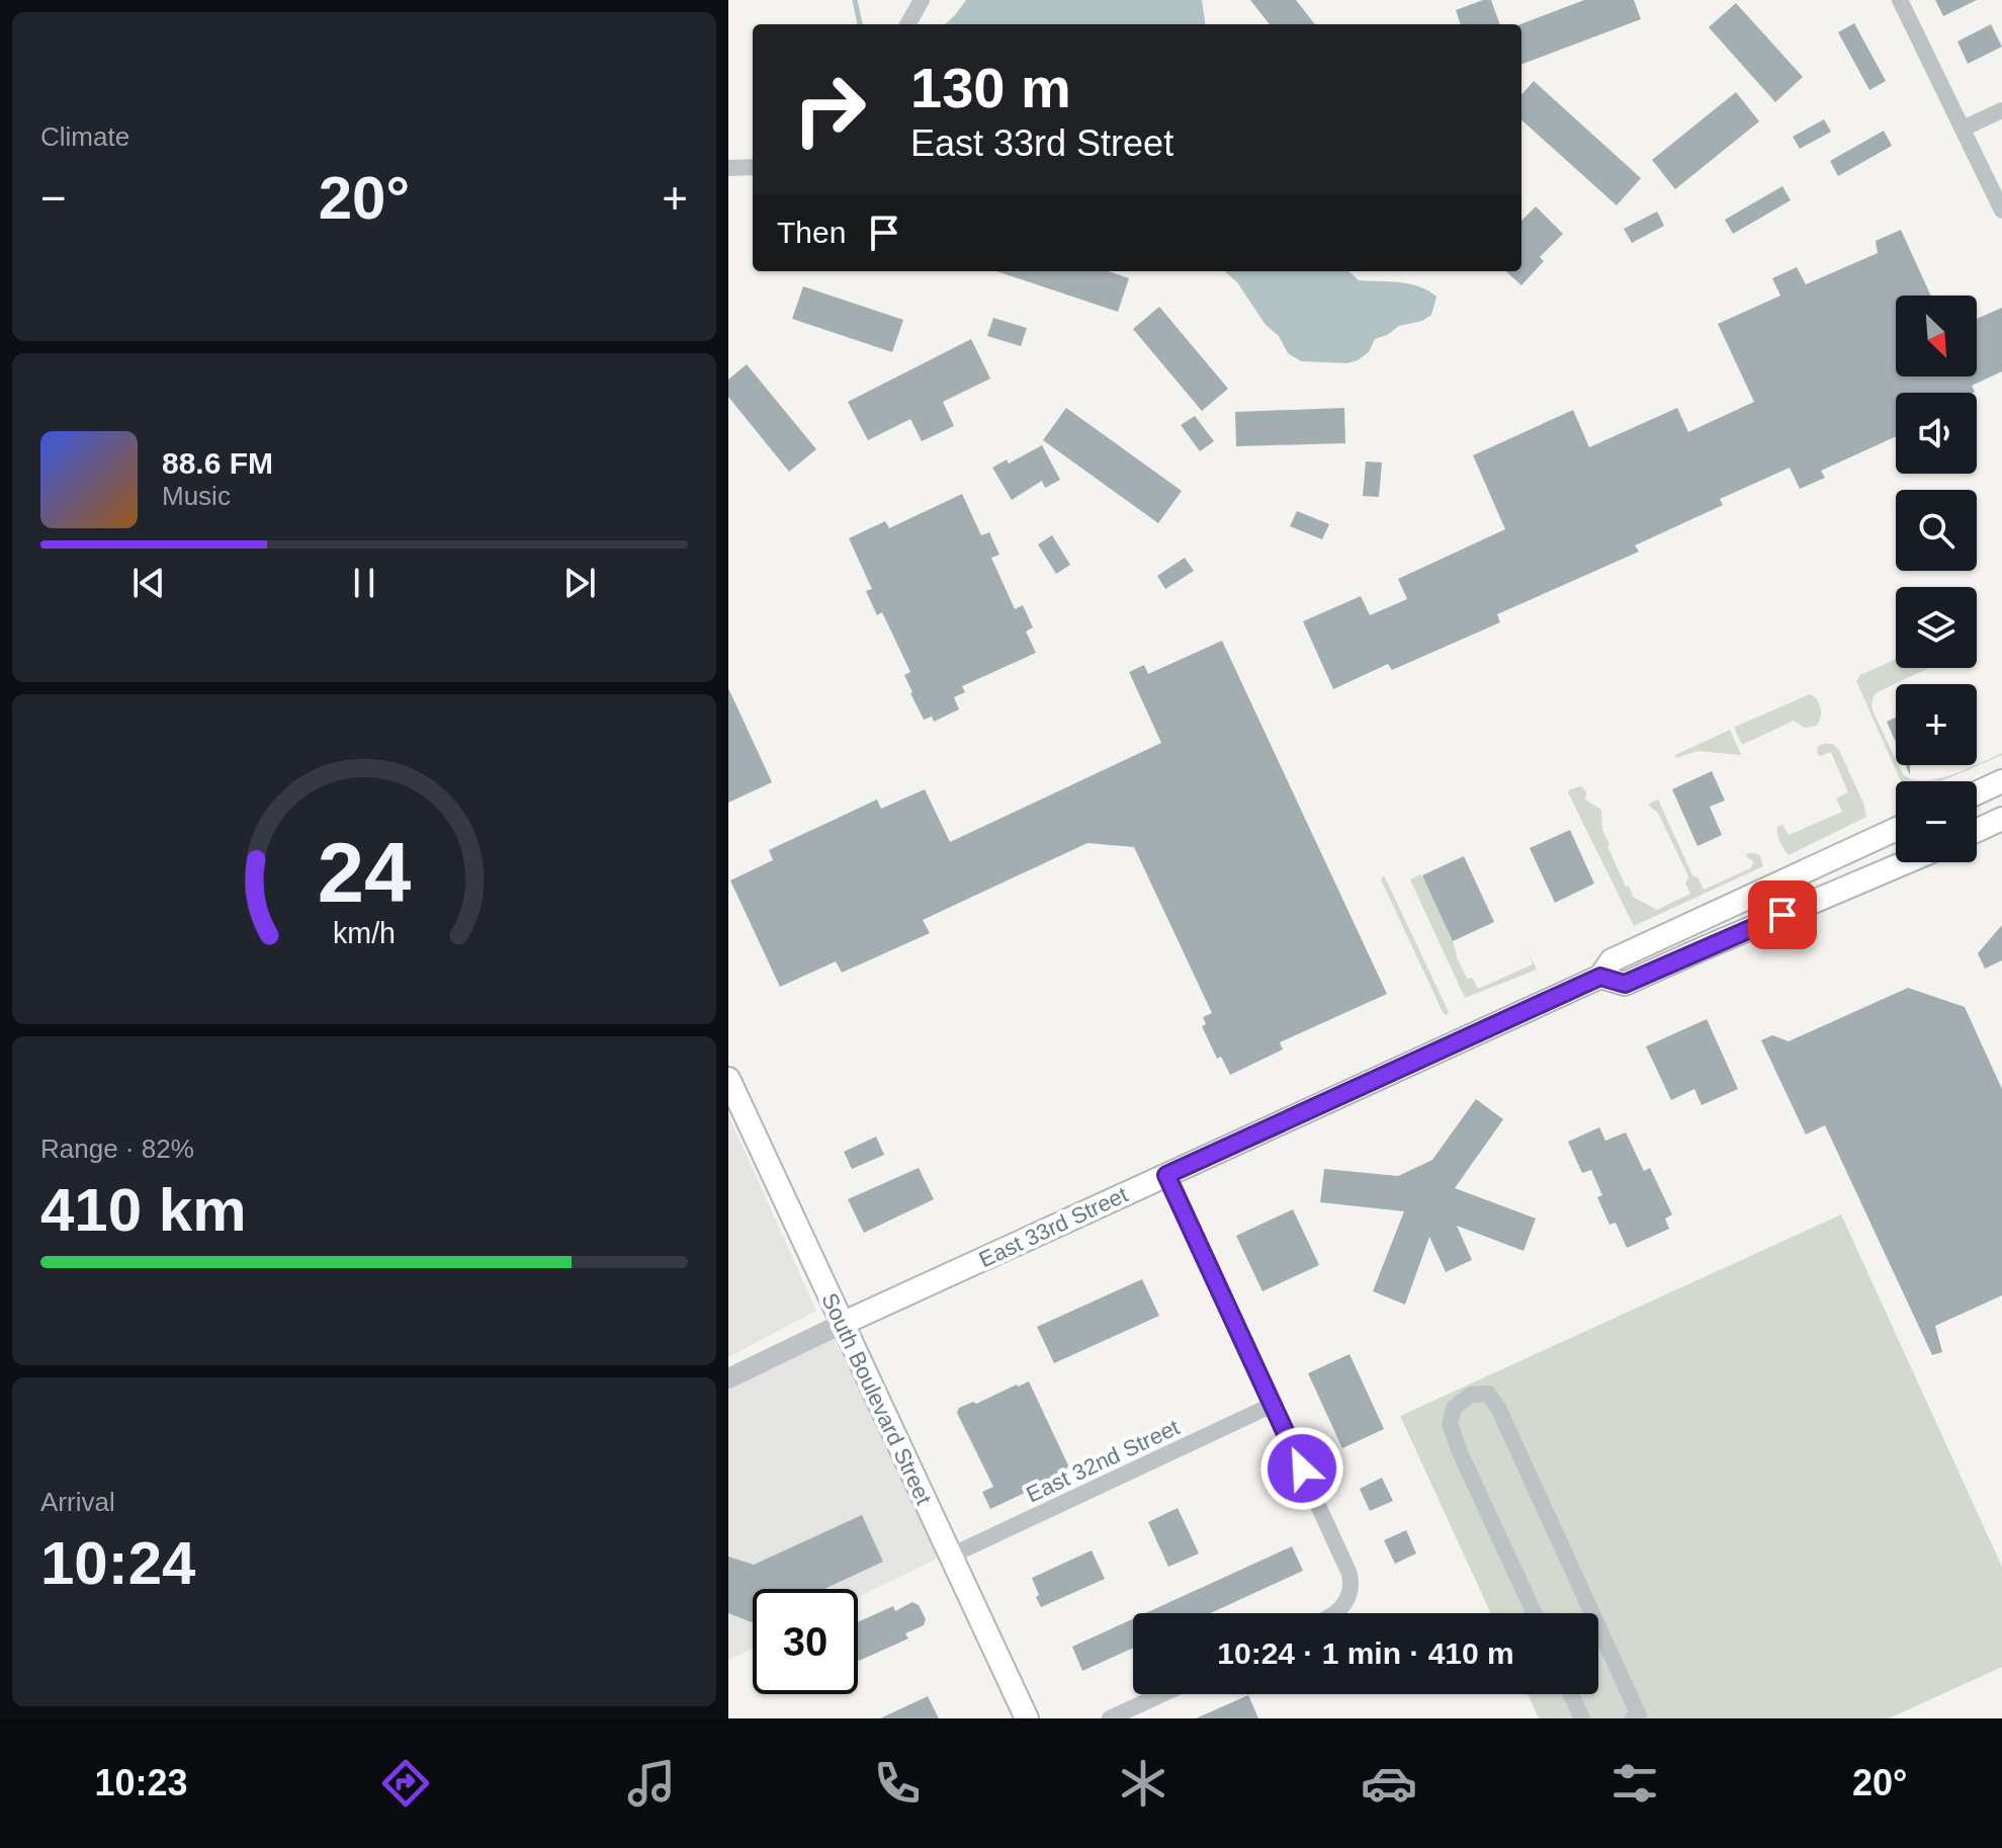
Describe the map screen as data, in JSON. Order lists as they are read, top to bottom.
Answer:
{
  "streets": {
    "main road": ["East 33rd Street", "South Boulevard Street"],
    "street": ["East 32nd Street"]
  },
  "crossings": [
    ["East 33rd Street", "South Boulevard Street"],
    ["South Boulevard Street", "East 32nd Street"]
  ],
  "north": "bottom right",
  "page": {
    "tile": [
      "Climate",
      ["Range · 82%", "410 km"],
      ["Arrival", "10:24"]
    ],
    "turn": ["130 m", "East 33rd Street"],
    "heat": ["−", "20°", "+"],
    "then": "Then",
    "map_buttons": ["+", "−"],
    "song": ["88.6 FM", "Music"],
    "limit": "30",
    "trip": "10:24 · 1 min · 410 m",
    "tabs": ["10:23", "20°"],
    "gauge": ["24", "km/h"]
  }
}
